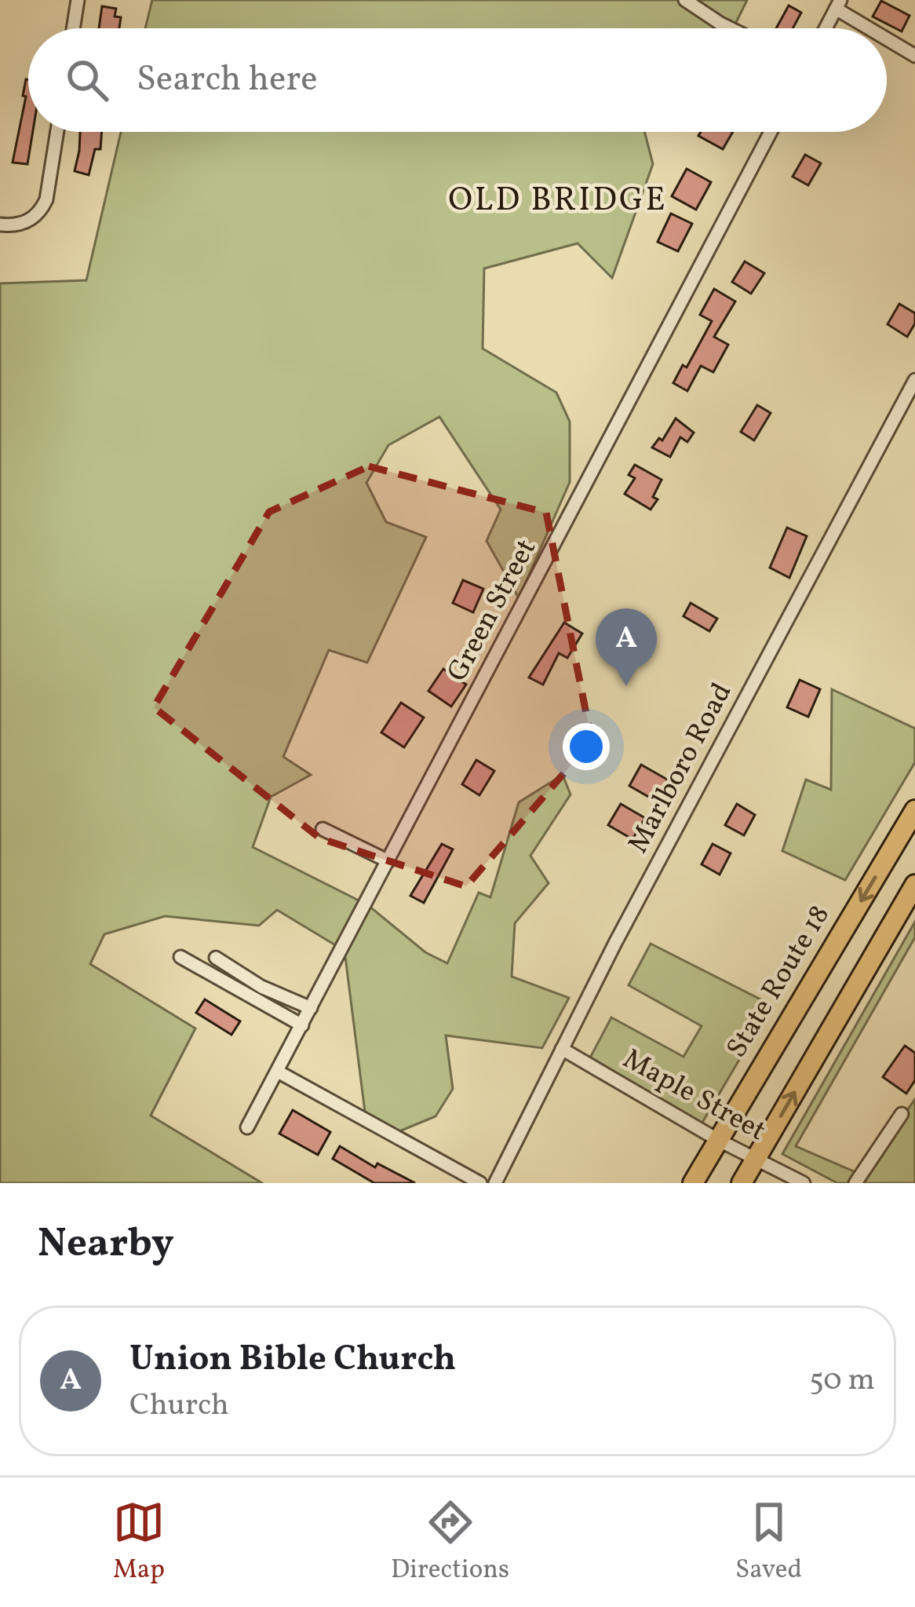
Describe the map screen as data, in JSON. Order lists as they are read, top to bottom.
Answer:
{
  "streets": {
    "highway": ["State Route 18"],
    "street": ["Green Street", "Marlboro Road", "Maple Street"]
  },
  "crossings": [
    ["Marlboro Road", "Maple Street"],
    ["State Route 18", "Maple Street"]
  ],
  "districts": ["OLD BRIDGE"],
  "page": {
    "search": "Search here",
    "pins": "A",
    "heading": "Nearby",
    "list": [
      {
        "mark": "A",
        "name": "Union Bible Church",
        "note": "Church",
        "value": "50 m"
      }
    ],
    "nav": ["Map", "Directions", "Saved"]
  }
}
